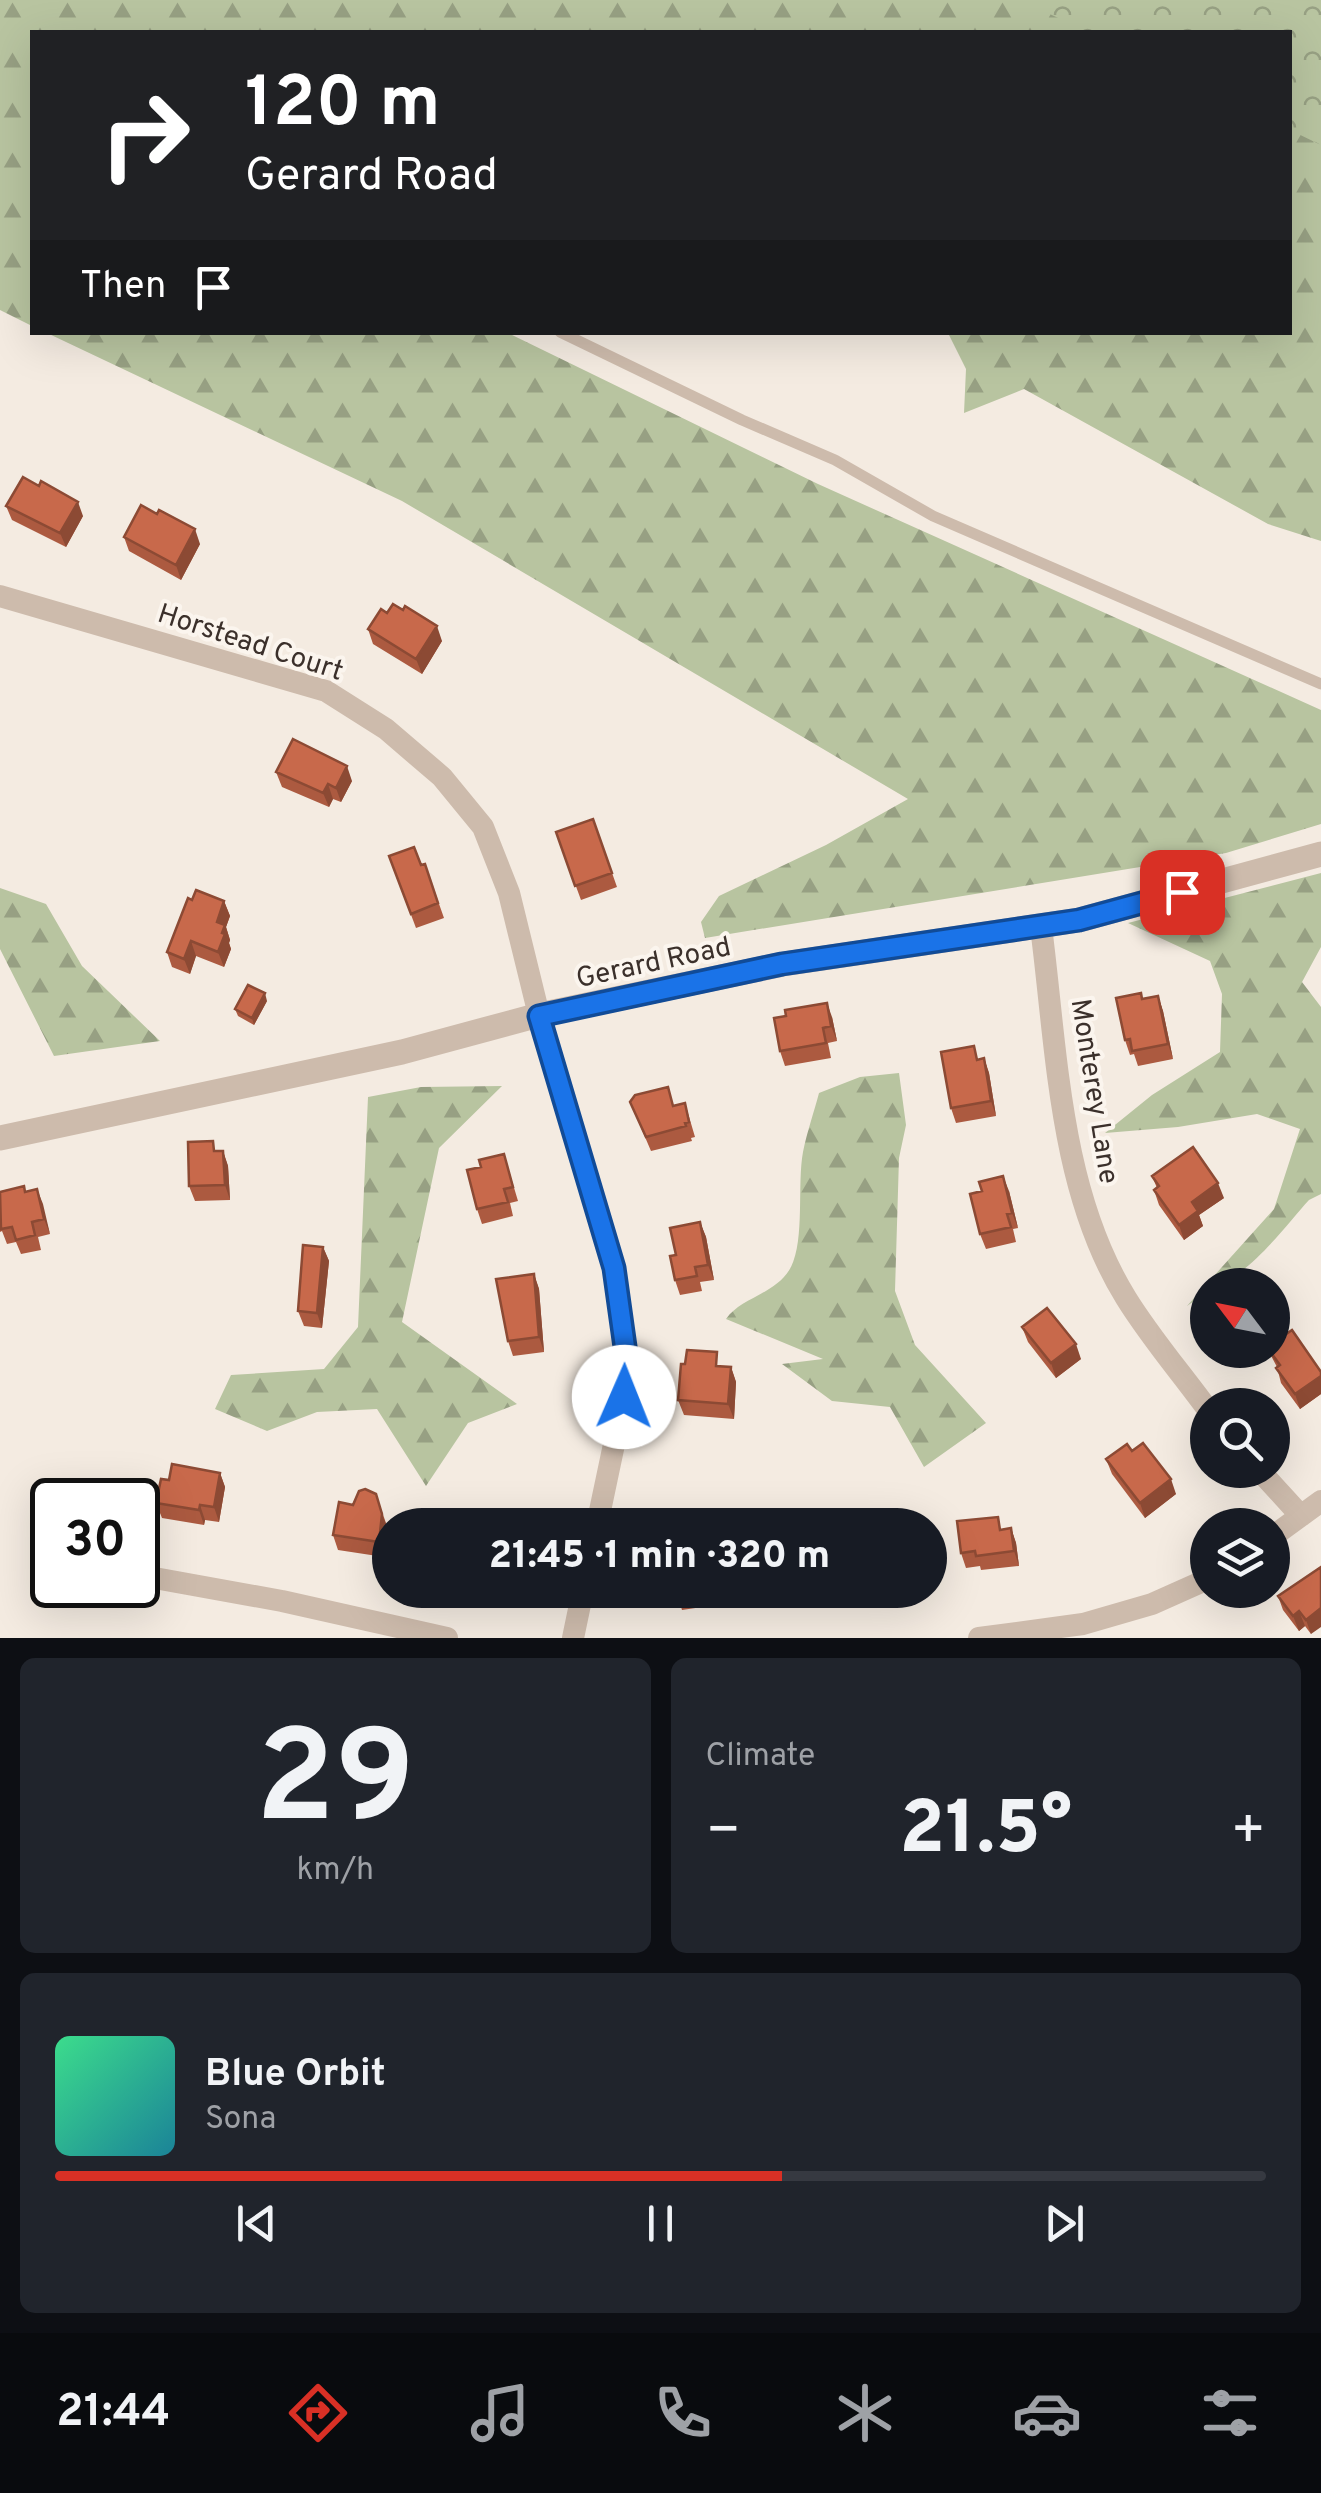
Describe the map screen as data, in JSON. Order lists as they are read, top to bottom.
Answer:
{
  "streets": {
    "street": ["Horstead Court", "Gerard Road", "Monterey Lane"]
  },
  "crossings": [
    ["Horstead Court", "Gerard Road"],
    ["Gerard Road", "Monterey Lane"]
  ],
  "north": "top left",
  "page": {
    "turn": ["120 m", "Gerard Road"],
    "then": "Then",
    "limit": "30",
    "trip": "21:45 · 1 min · 320 m",
    "tile": [
      ["29", "km/h"],
      "Climate"
    ],
    "heat": ["−", "21.5°", "+"],
    "song": ["Blue Orbit", "Sona"],
    "tabs": "21:44"
  }
}
